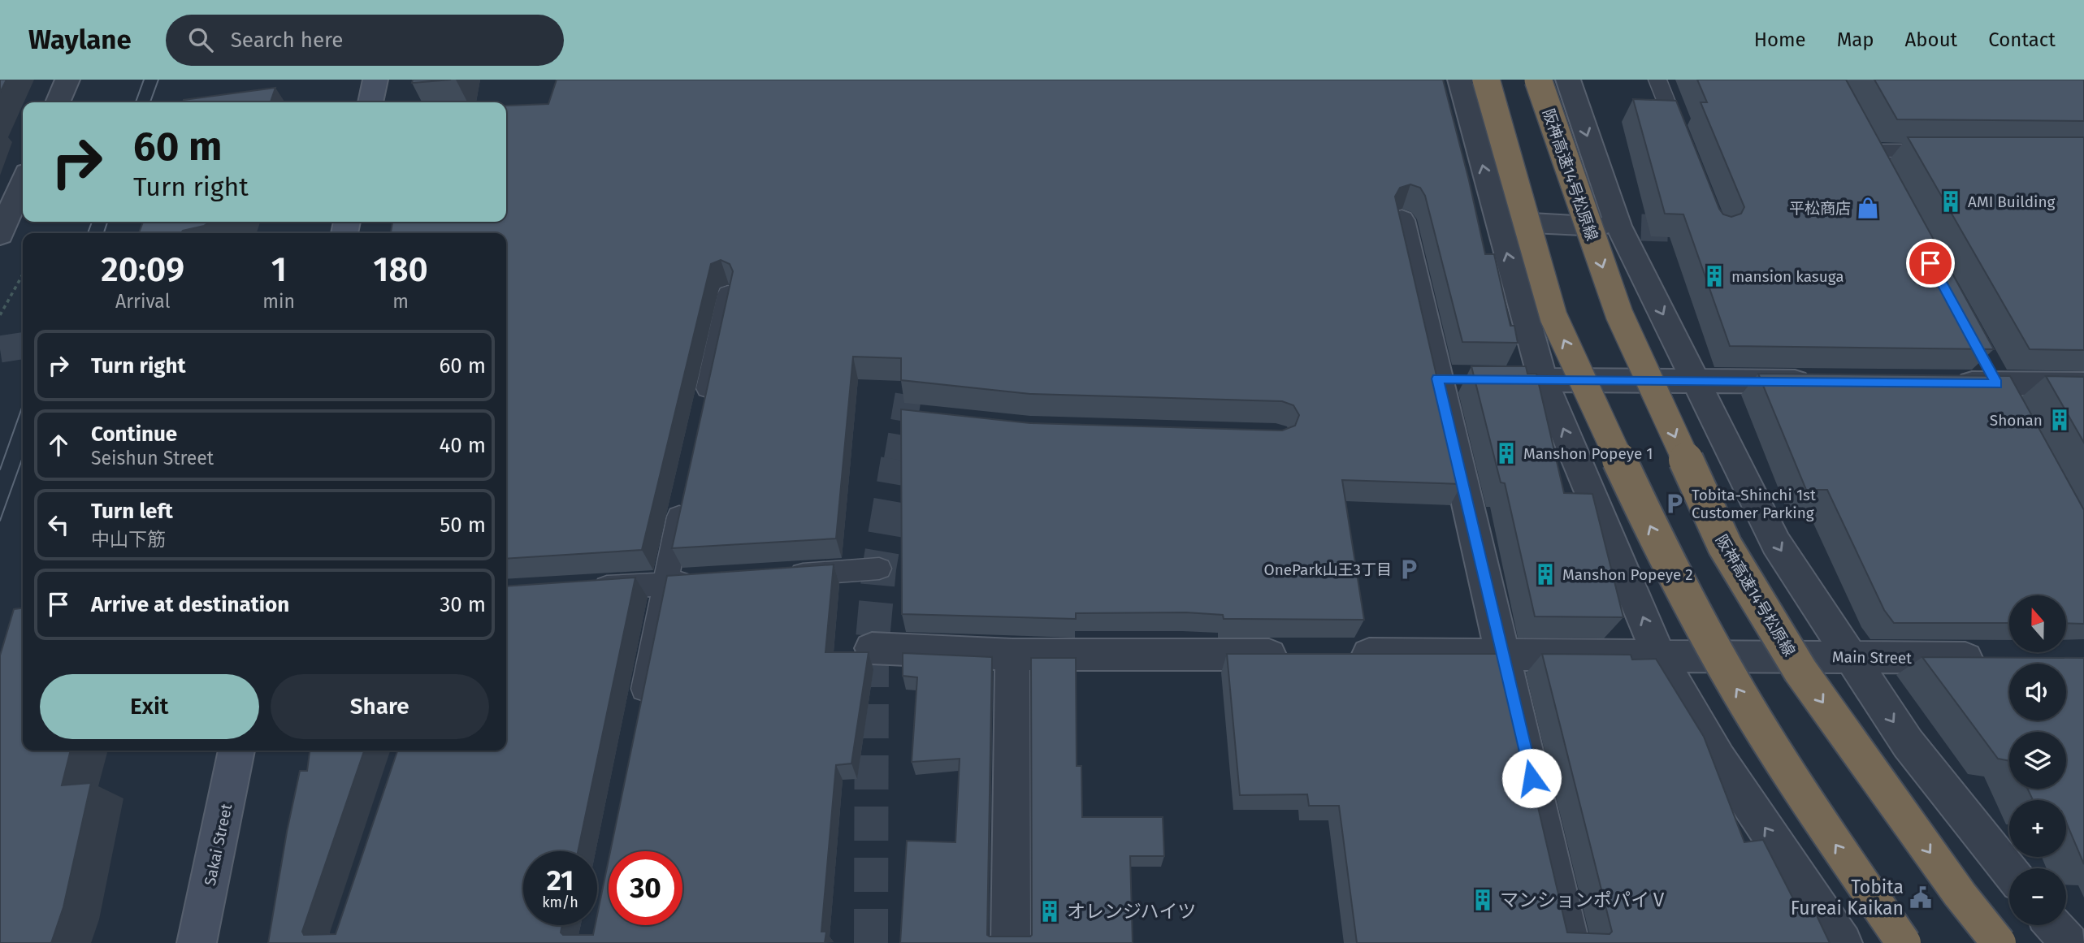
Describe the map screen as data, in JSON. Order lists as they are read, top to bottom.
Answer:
{
  "streets": {
    "highway": ["阪神高速14号松原線"],
    "street": ["Main Street", "Sakai Street"]
  },
  "places": {
    "building": [
      "AMI Building",
      "mansion kasuga",
      "Shonan",
      "Manshon Popeye 1",
      "Manshon Popeye 2",
      "マンションポパイⅤ",
      "オレンジハイツ"
    ],
    "shop": ["平松商店"],
    "parking": ["Tobita-Shinchi 1st Customer Parking", "OnePark山王3丁目"],
    "public building": ["Tobita Fureai Kaikan"]
  },
  "north": "top",
  "page": {
    "header": "Waylane",
    "search": "Search here",
    "nav": [
      "Home",
      "Map",
      "About",
      "Contact"
    ],
    "turn": ["60 m", "Turn right"],
    "eta": [
      "20:09",
      "Arrival",
      "1",
      "min",
      "180",
      "m"
    ],
    "list": [
      {
        "name": "Turn right",
        "value": "60 m"
      },
      {
        "name": "Continue",
        "note": "Seishun Street",
        "value": "40 m"
      },
      {
        "name": "Turn left",
        "note": "中山下筋",
        "value": "50 m"
      },
      {
        "name": "Arrive at destination",
        "value": "30 m"
      }
    ],
    "map_buttons": ["+", "−"],
    "buttons": ["Exit", "Share"],
    "speed": "21 km/h",
    "limit": "30"
  }
}
